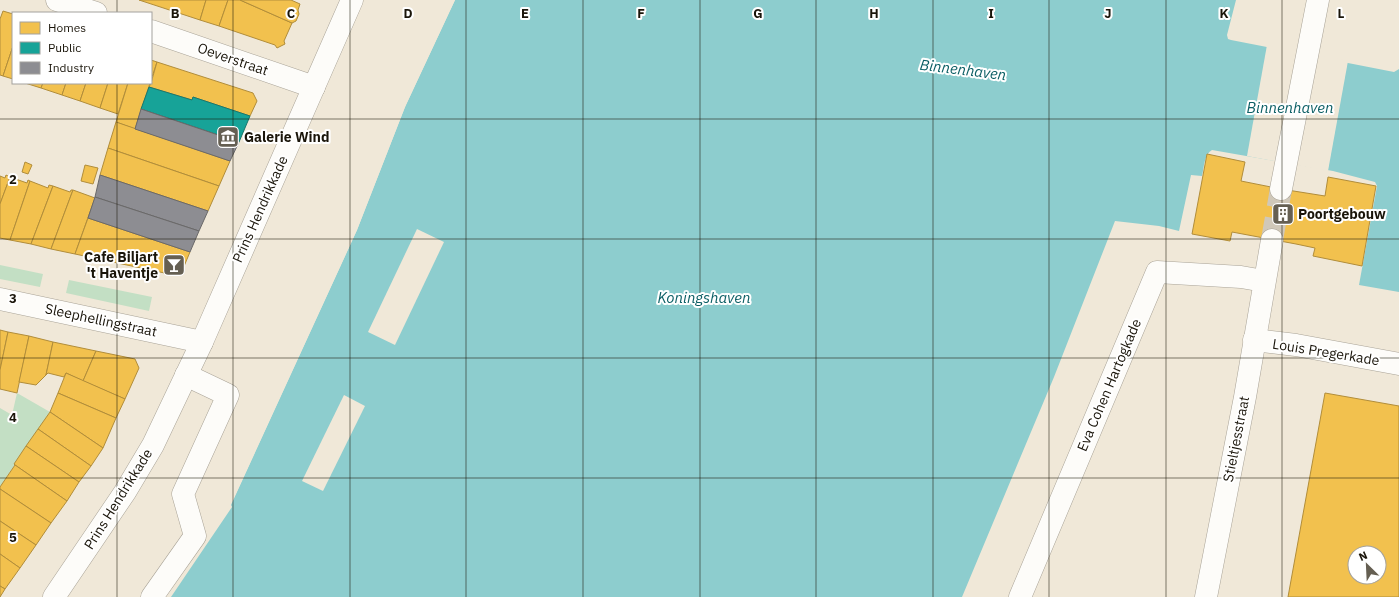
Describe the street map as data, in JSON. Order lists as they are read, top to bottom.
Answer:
{
  "streets": {
    "street": [
      "Oeverstraat",
      "Prins Hendrikkade",
      "Sleephellingstraat",
      "Louis Pregerkade",
      "Eva Cohen Hartogkade",
      "Stieltjesstraat"
    ]
  },
  "crossings": [
    ["Oeverstraat", "Prins Hendrikkade"],
    ["Prins Hendrikkade", "Sleephellingstraat"],
    ["Louis Pregerkade", "Stieltjesstraat"],
    ["Eva Cohen Hartogkade", "Stieltjesstraat"]
  ],
  "water": ["Binnenhaven", "Koningshaven"],
  "places": {
    "museum": ["Galerie Wind"],
    "building": ["Poortgebouw"],
    "bar": ["Cafe Biljart 't Haventje"]
  },
  "legend": ["Homes", "Public", "Industry"],
  "north": "top left",
  "grid": {
    "columns": [
      "B",
      "C",
      "D",
      "E",
      "F",
      "G",
      "H",
      "I",
      "J",
      "K",
      "L"
    ],
    "rows": [
      "2",
      "3",
      "4",
      "5"
    ]
  }
}
